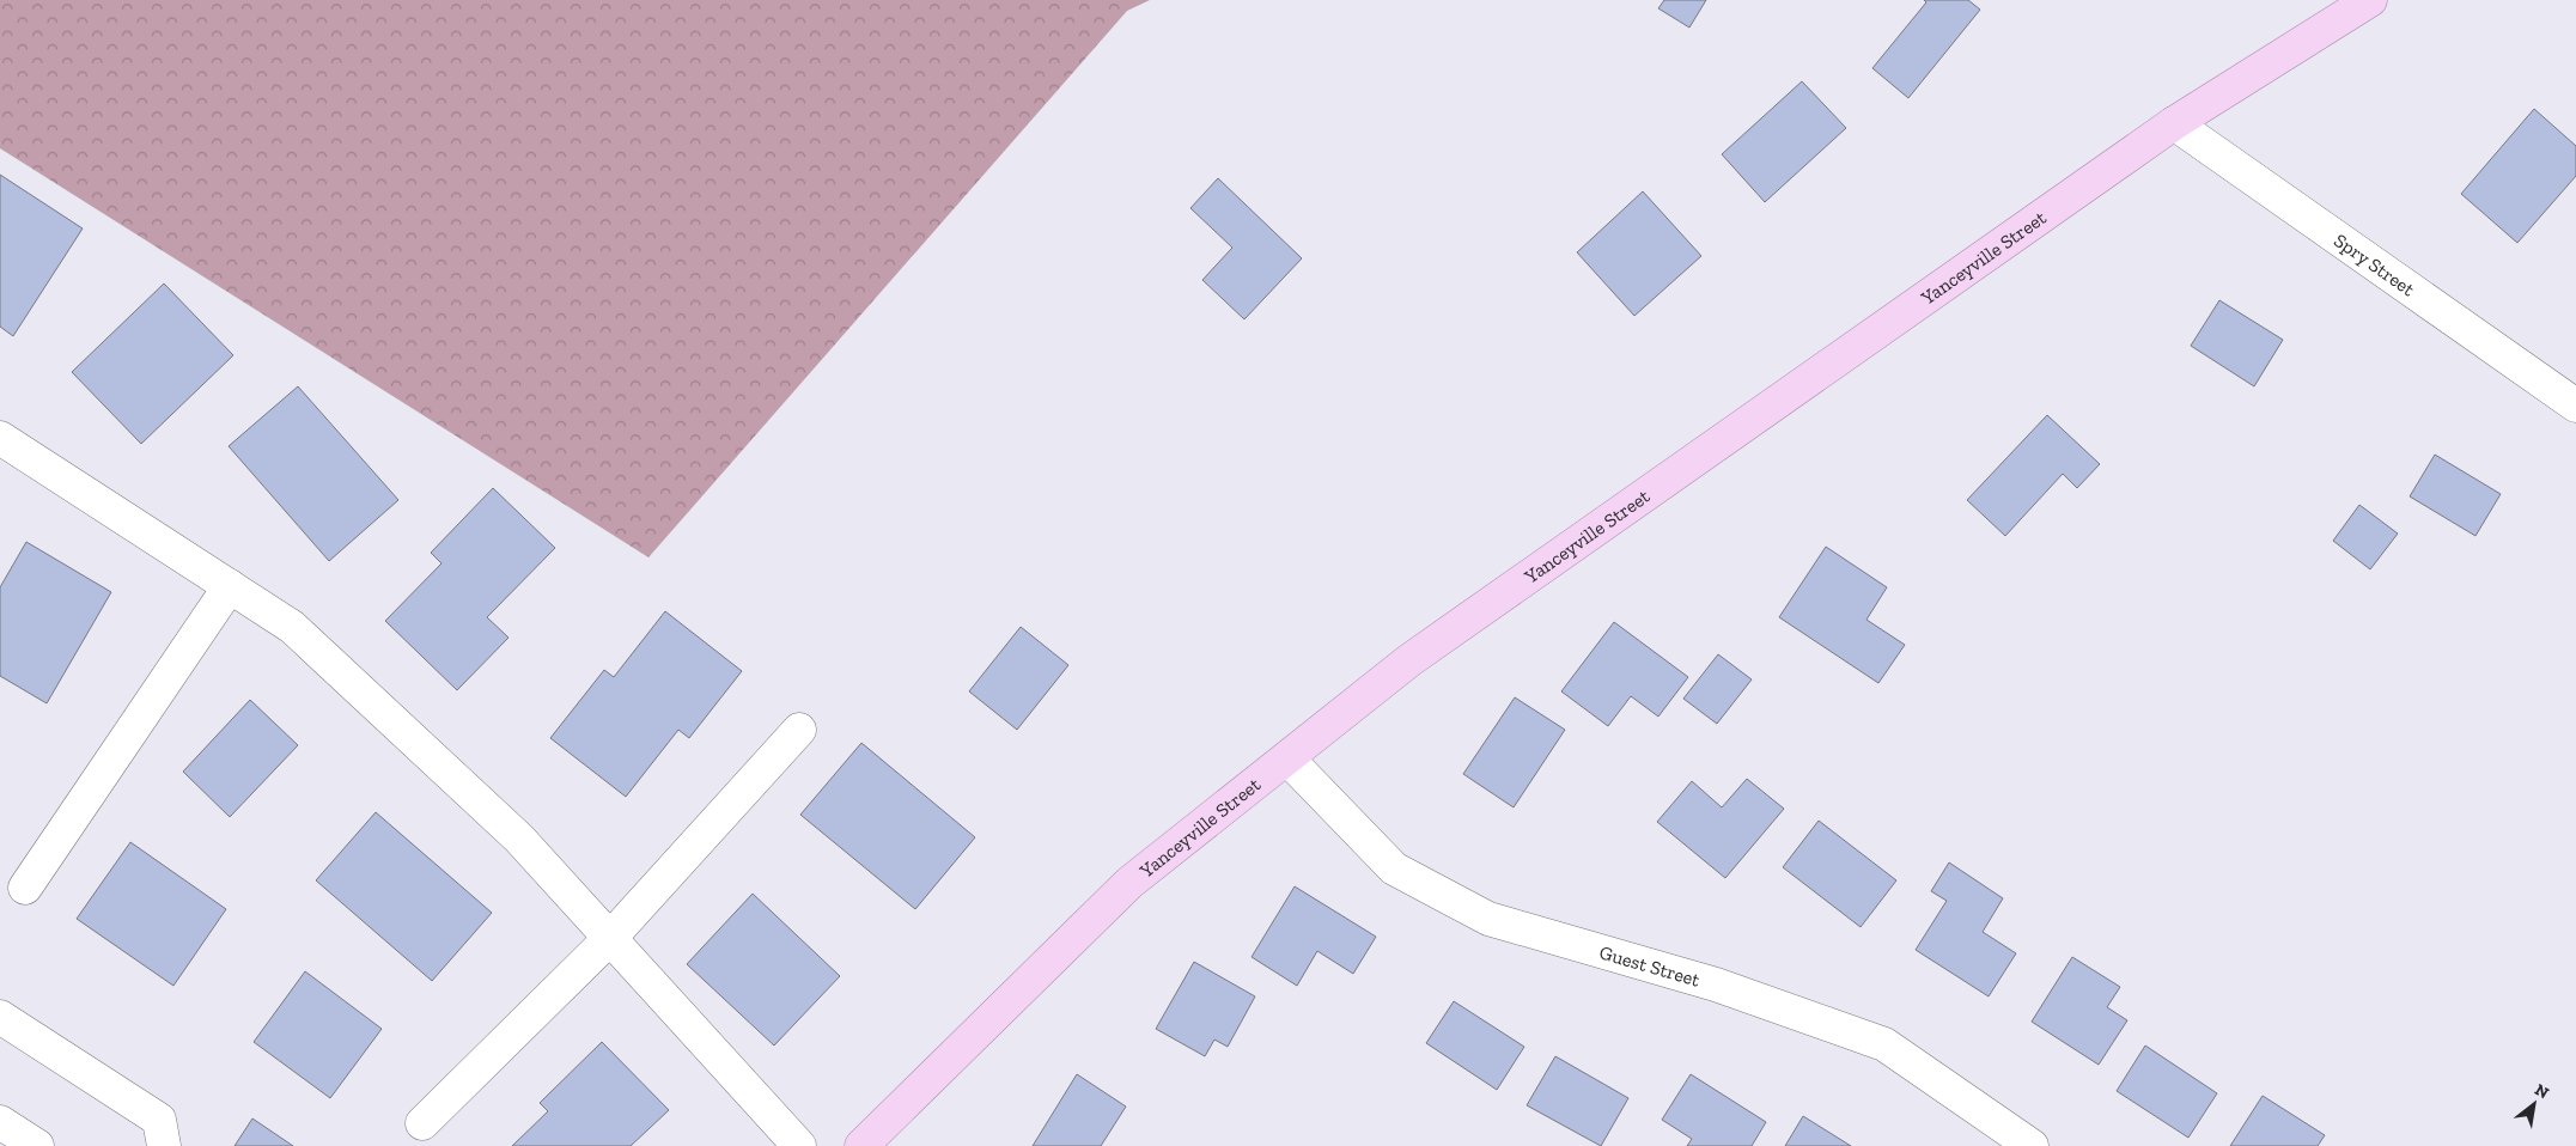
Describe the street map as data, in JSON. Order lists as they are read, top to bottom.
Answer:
{
  "streets": {
    "main road": ["Yanceyville Street"],
    "street": ["Spry Street", "Guest Street"]
  },
  "crossings": [
    ["Yanceyville Street", "Spry Street"],
    ["Yanceyville Street", "Guest Street"]
  ],
  "north": "top right"
}
